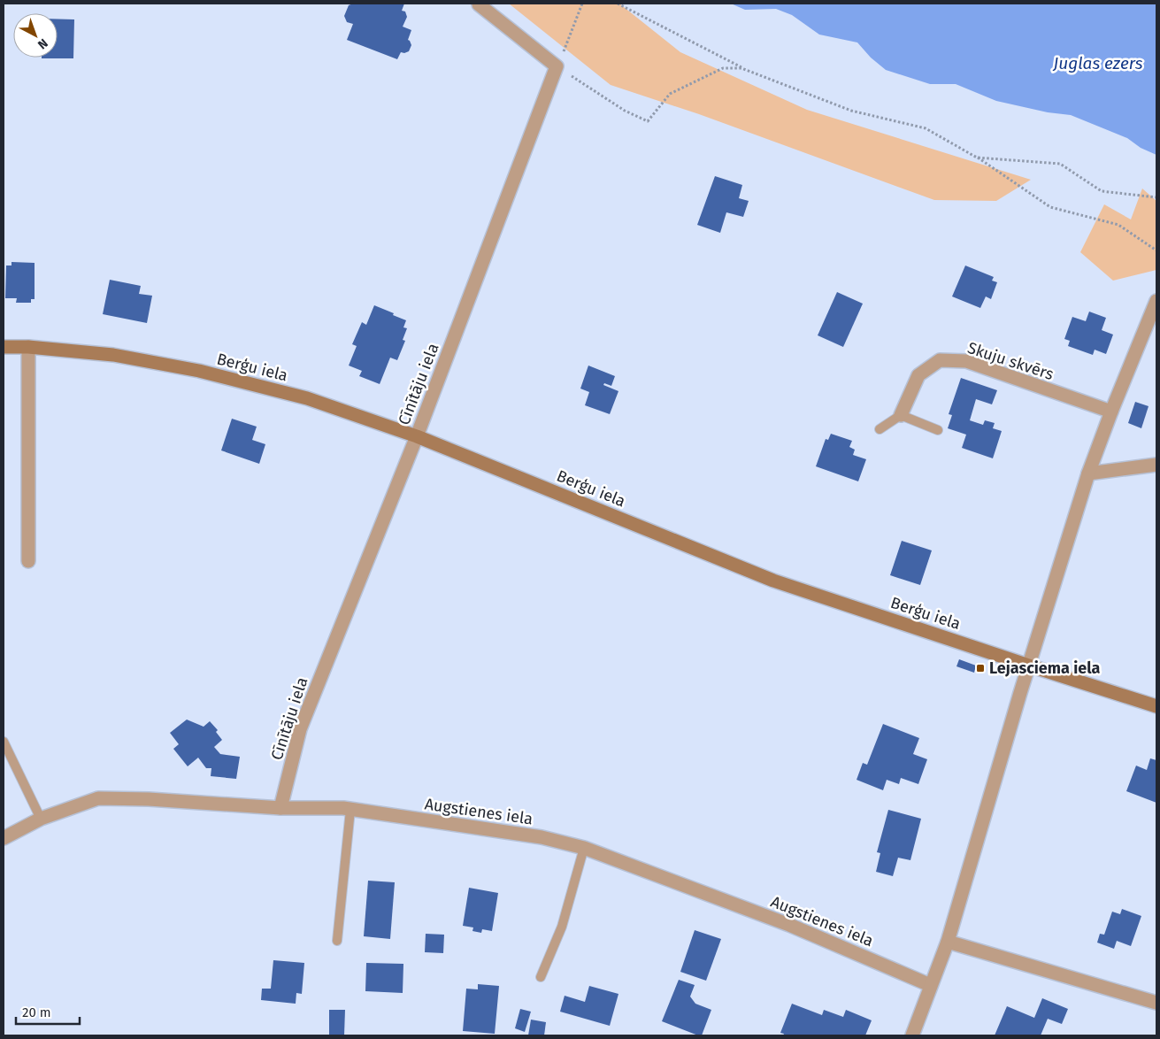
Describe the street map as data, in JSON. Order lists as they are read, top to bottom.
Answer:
{
  "streets": {
    "street": [
      "Skuju skvērs",
      "Berģu iela",
      "Cīnītāju iela",
      "Augstienes iela"
    ]
  },
  "crossings": [
    ["Berģu iela", "Cīnītāju iela"],
    ["Cīnītāju iela", "Augstienes iela"]
  ],
  "water": ["Juglas ezers"],
  "places": {
    "transit": ["Lejasciema iela"]
  },
  "scale_bar": "20 m",
  "north": "bottom right"
}
